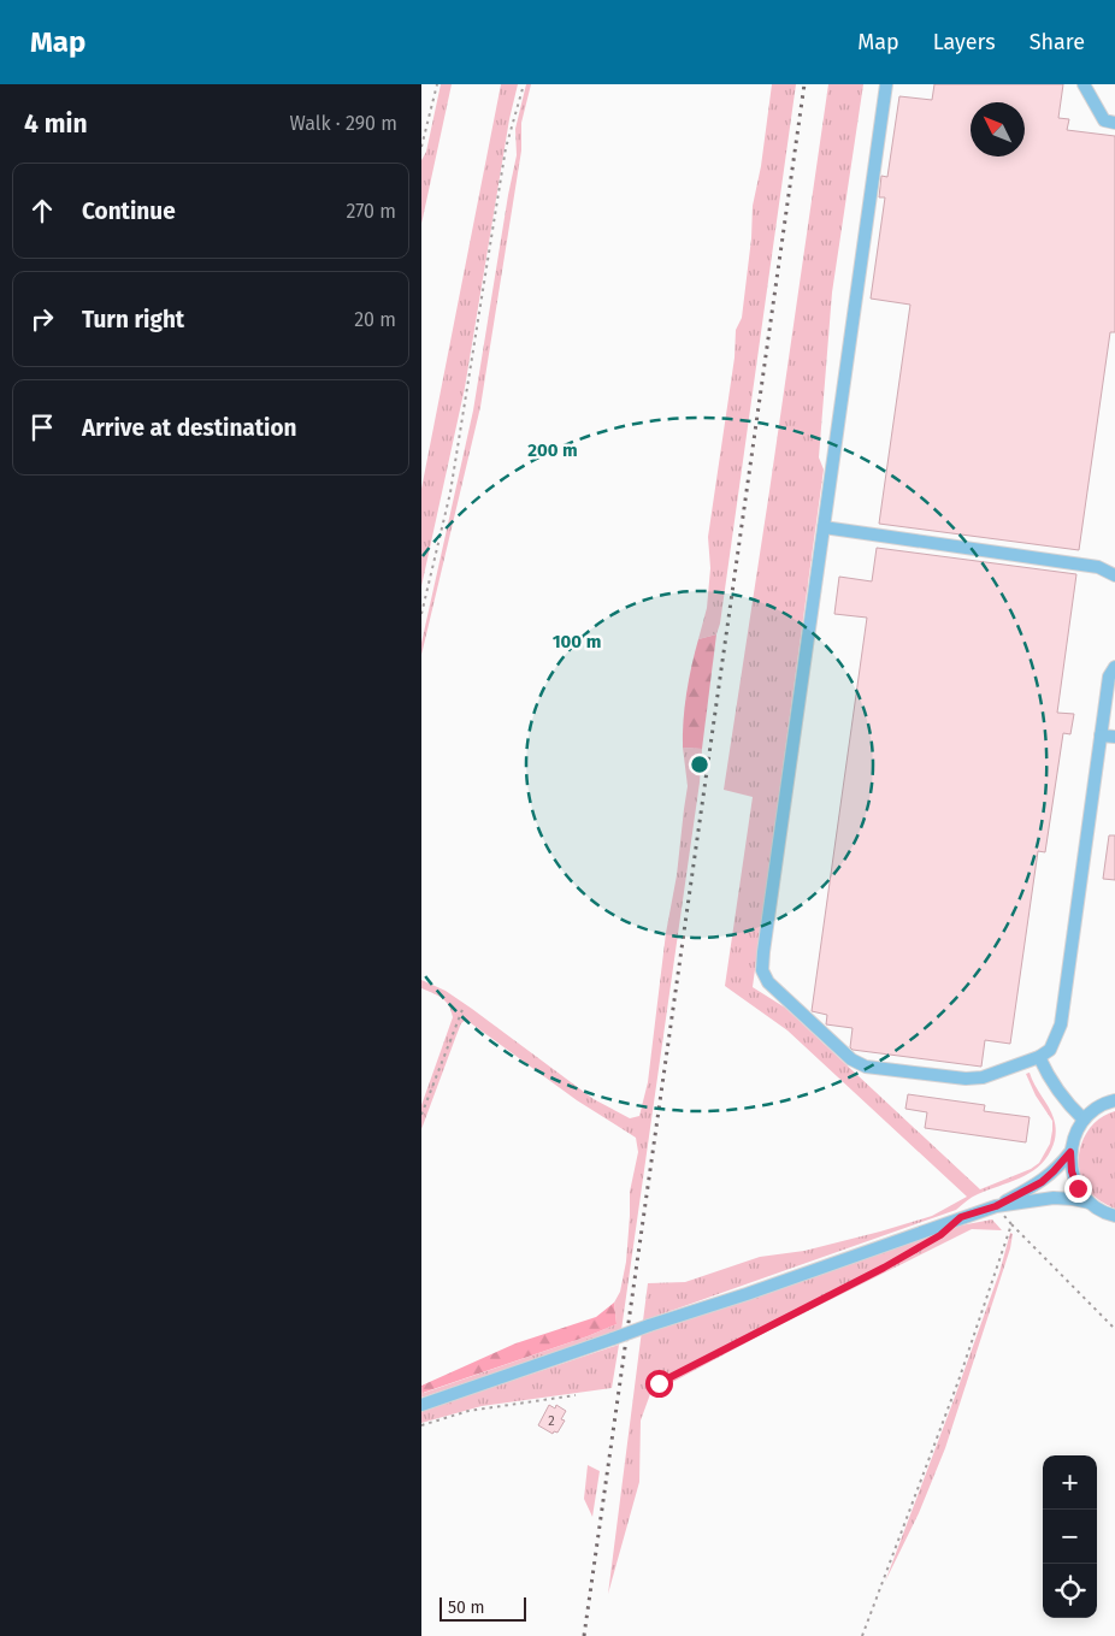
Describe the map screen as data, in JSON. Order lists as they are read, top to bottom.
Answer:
{
  "house_numbers": ["2"],
  "scale_bar": "50 m",
  "north": "top left",
  "page": {
    "header": "Map",
    "nav": ["Map", "Layers", "Share"],
    "heading": ["4 min", "Walk · 290 m"],
    "list": [
      ["Continue", "270 m"],
      ["Turn right", "20 m"],
      "Arrive at destination"
    ],
    "map_buttons": ["+", "−"],
    "scale": "50 m"
  },
  "rings": ["200 m", "100 m"]
}
